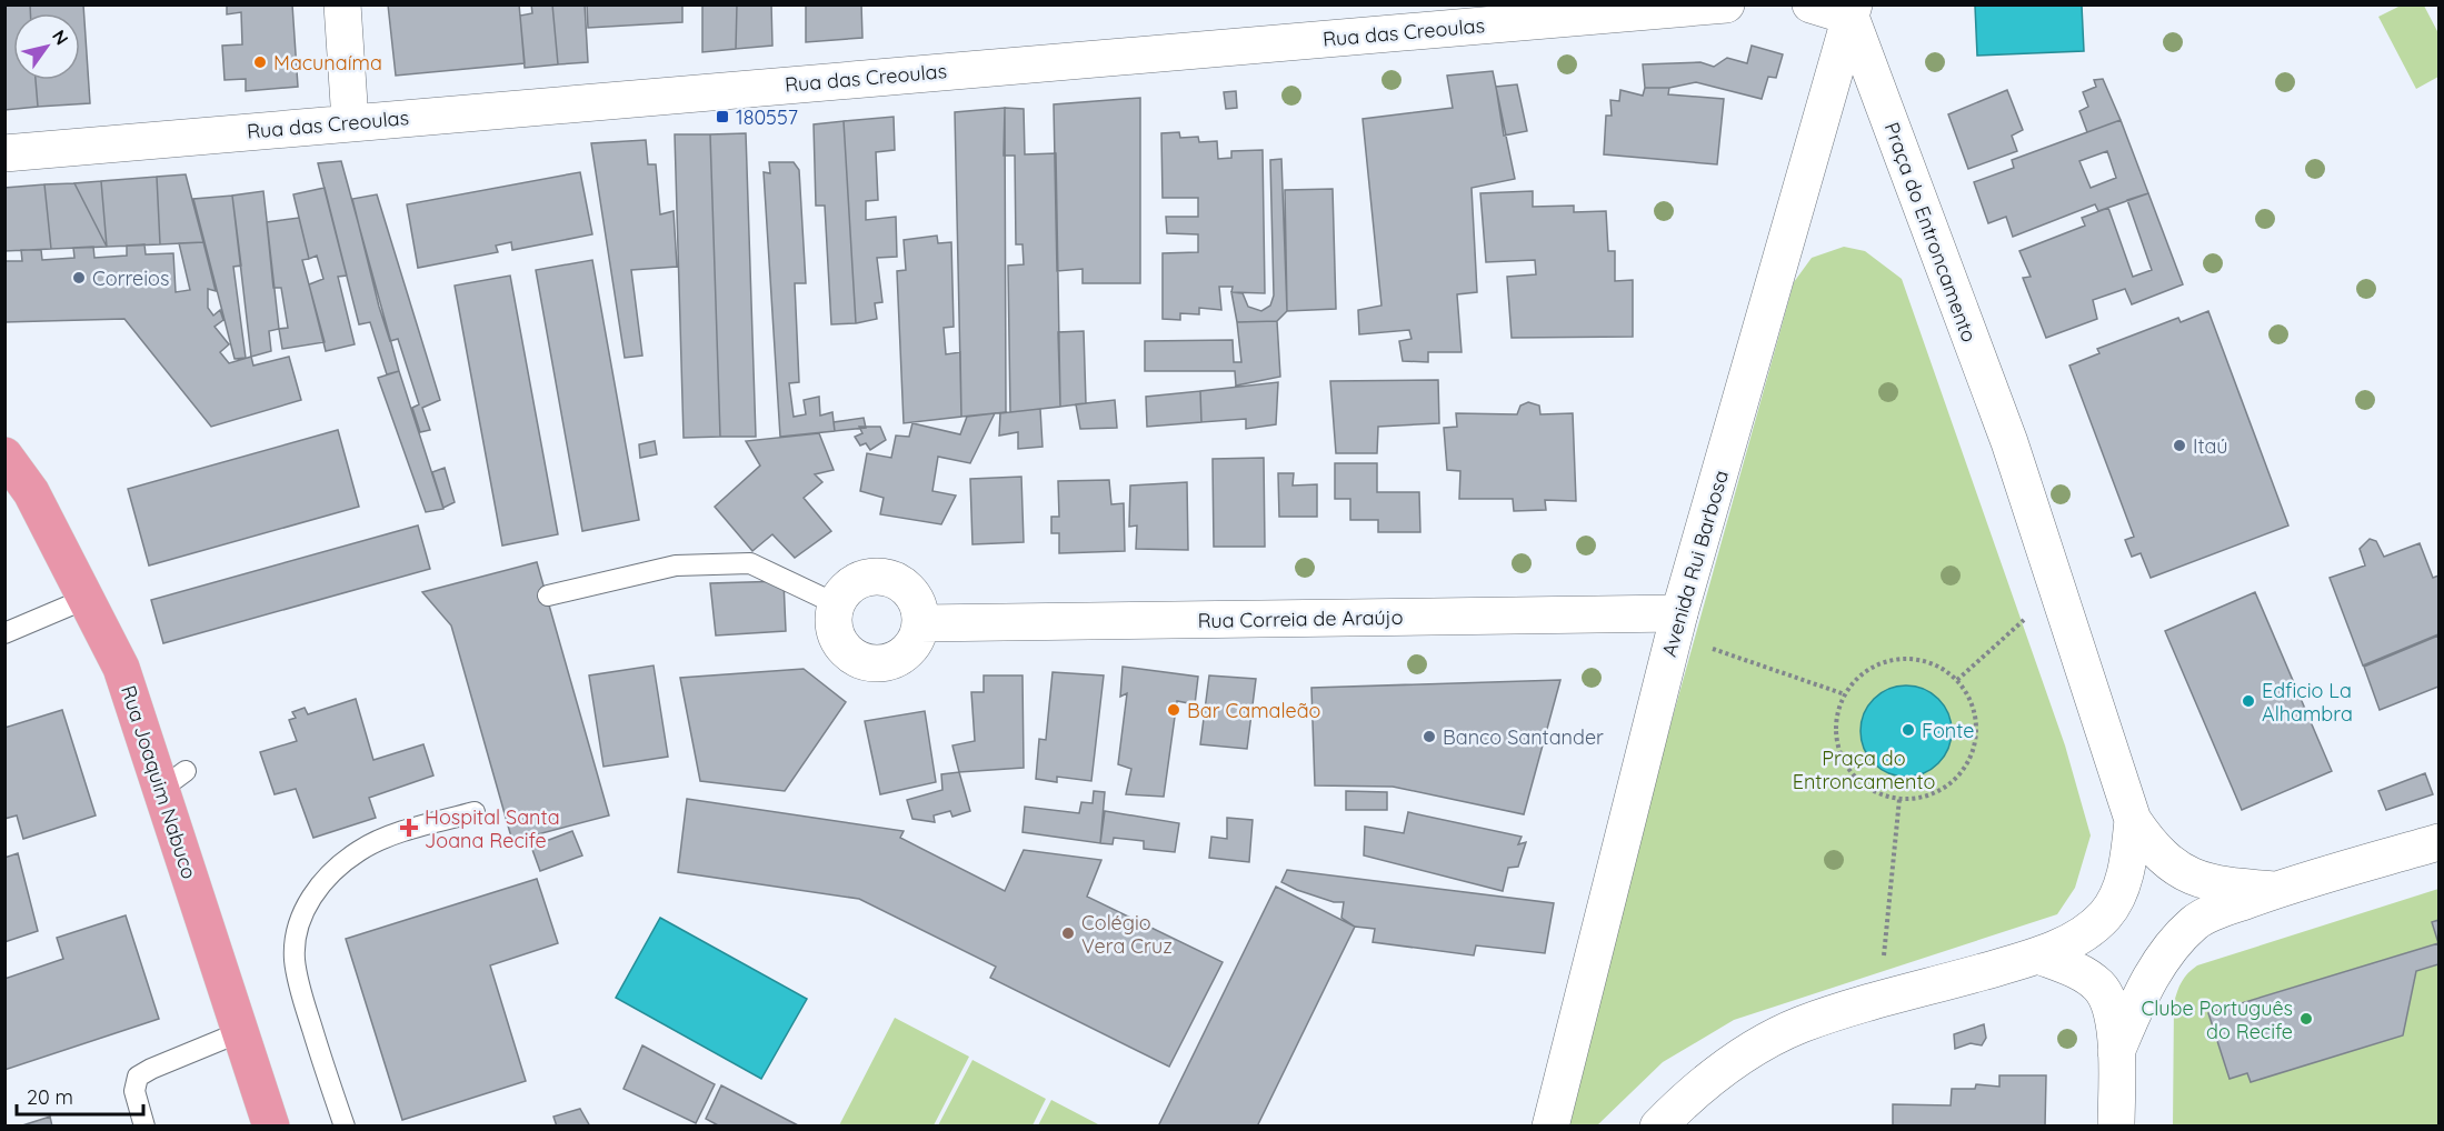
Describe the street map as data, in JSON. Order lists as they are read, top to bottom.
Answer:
{
  "streets": {
    "main road": [
      "Rua das Creoulas",
      "Praça do Entroncamento",
      "Avenida Rui Barbosa",
      "Rua Correia de Araújo",
      "Rua Joaquim Nabuco"
    ]
  },
  "crossings": [
    ["Praça do Entroncamento", "Avenida Rui Barbosa"],
    ["Avenida Rui Barbosa", "Rua Correia de Araújo"]
  ],
  "parks": ["Praça do Entroncamento"],
  "places": {
    "other": [
      "Macunaíma",
      "Correios",
      "Itaú",
      "Edficio La Alhambra",
      "Bar Camaleão",
      "Fonte",
      "Banco Santander",
      "Colégio Vera Cruz",
      "Clube Português do Recife"
    ],
    "transit": ["180557"],
    "health": ["Hospital Santa Joana Recife"]
  },
  "scale_bar": "20 m",
  "north": "top right"
}
